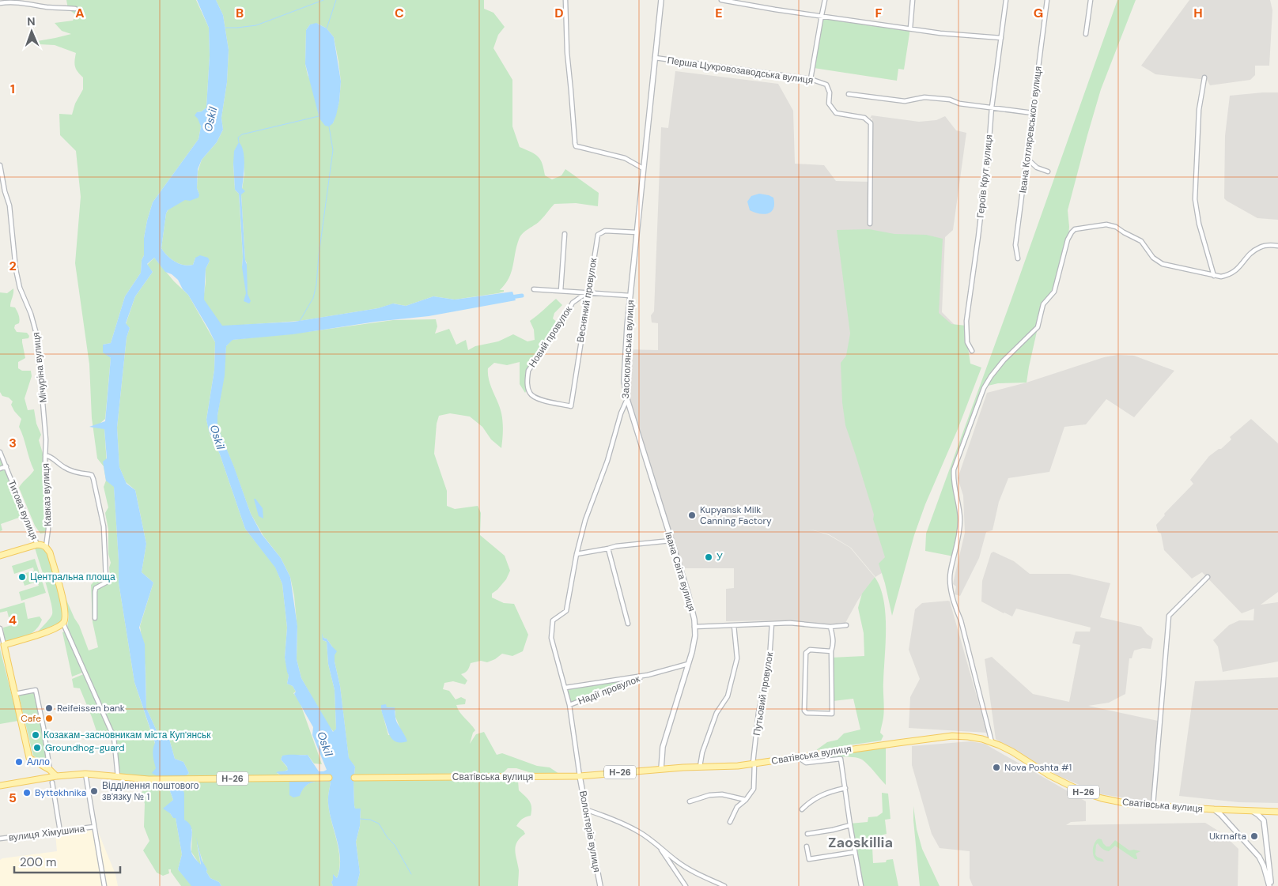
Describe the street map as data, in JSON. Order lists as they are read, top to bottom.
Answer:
{
  "streets": {
    "main road": ["Сватівська вулиця", "Н-26"],
    "street": [
      "Перша Цукровозаводська вулиця",
      "Івана Котляревського вулиця",
      "Героїв Крут вулиця",
      "Весняний провулок",
      "Новий провулок",
      "Заосколянська вулиця",
      "Мічуріна вулиця",
      "Кавказ вулиця",
      "Титова вулиця",
      "Івана Світа вулиця",
      "Надії провулок",
      "Путьовий провулок",
      "Волонтерів вулиця",
      "вулиця Хімушина"
    ]
  },
  "crossings": [
    ["Перша Цукровозаводська вулиця", "Заосколянська вулиця"],
    ["Весняний провулок", "Новий провулок"],
    ["Весняний провулок", "Заосколянська вулиця"],
    ["Заосколянська вулиця", "Івана Світа вулиця"],
    ["Заосколянська вулиця", "Надії провулок"],
    ["Заосколянська вулиця", "Сватівська вулиця"],
    ["Заосколянська вулиця", "Волонтерів вулиця"],
    ["Мічуріна вулиця", "Кавказ вулиця"],
    ["Івана Світа вулиця", "Надії провулок"],
    ["Івана Світа вулиця", "Сватівська вулиця"],
    ["Путьовий провулок", "Сватівська вулиця"],
    ["Сватівська вулиця", "Н-26"],
    ["Сватівська вулиця", "Волонтерів вулиця"]
  ],
  "districts": ["Zaoskillia"],
  "water": ["Oskil"],
  "places": [
    "Kupyansk Milk Сanning Factory",
    "У",
    "Центральна площа",
    "Reifeissen bank",
    "Cafe",
    "Козакам-засновникам міста Куп'янськ",
    "Groundhog-guard",
    "Алло",
    "Nova Poshta #1",
    "Відділення поштового зв'язку № 1",
    "Byttekhnika",
    "Ukrnafta"
  ],
  "scale_bar": "200 m",
  "north": "top",
  "grid": {
    "columns": [
      "A",
      "B",
      "C",
      "D",
      "E",
      "F",
      "G",
      "H"
    ],
    "rows": [
      "1",
      "2",
      "3",
      "4",
      "5"
    ]
  }
}
